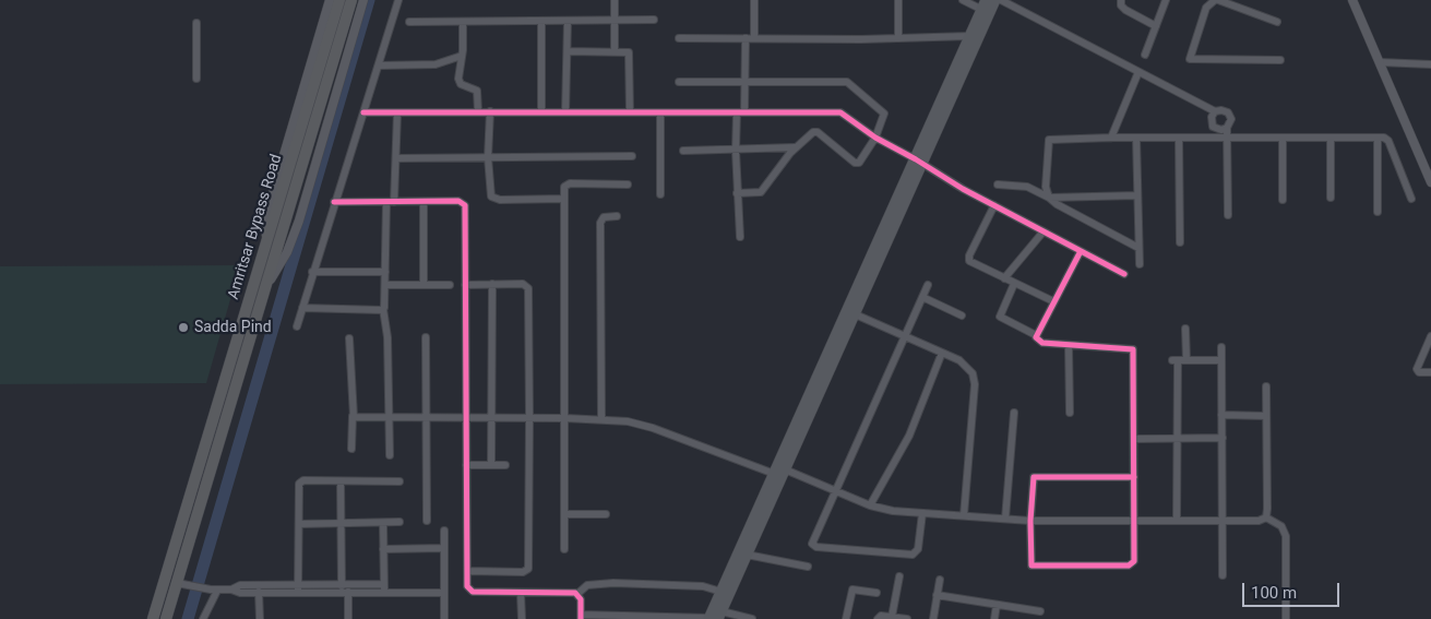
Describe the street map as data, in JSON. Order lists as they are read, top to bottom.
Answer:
{
  "streets": {
    "highway": ["Amritsar Bypass Road"]
  },
  "places": ["Sadda Pind"],
  "scale_bar": "100 m"
}
